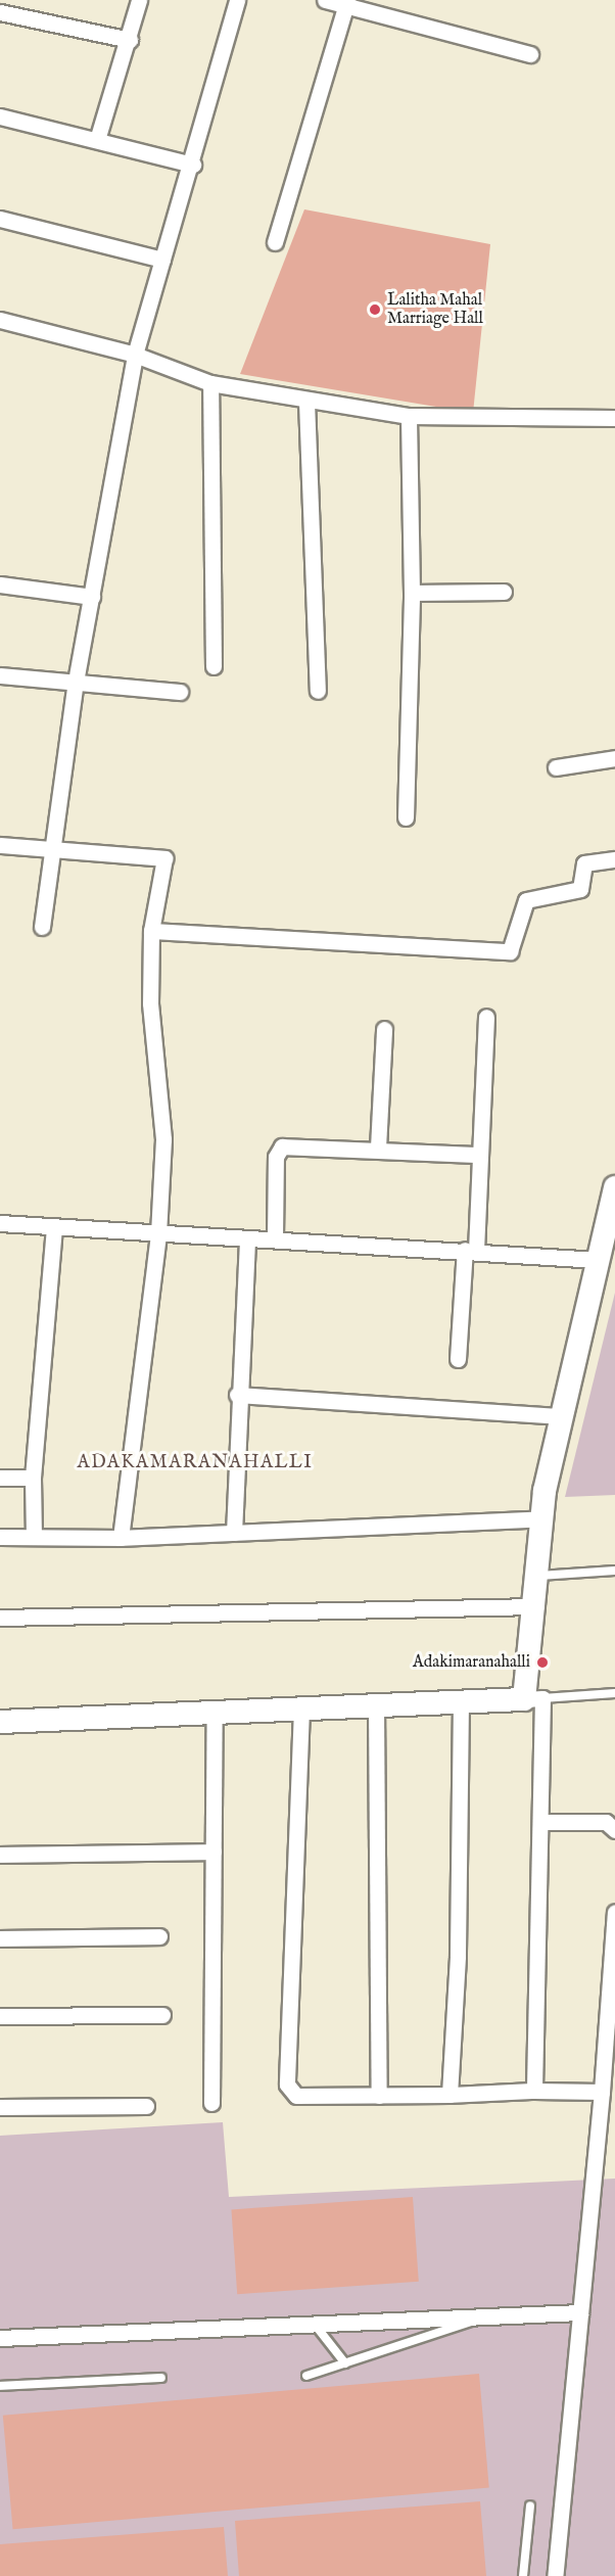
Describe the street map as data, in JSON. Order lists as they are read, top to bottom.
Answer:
{
  "districts": ["ADAKAMARANAHALLI"],
  "places": ["Lalitha Mahal Marriage Hall", "Adakimaranahalli"]
}
